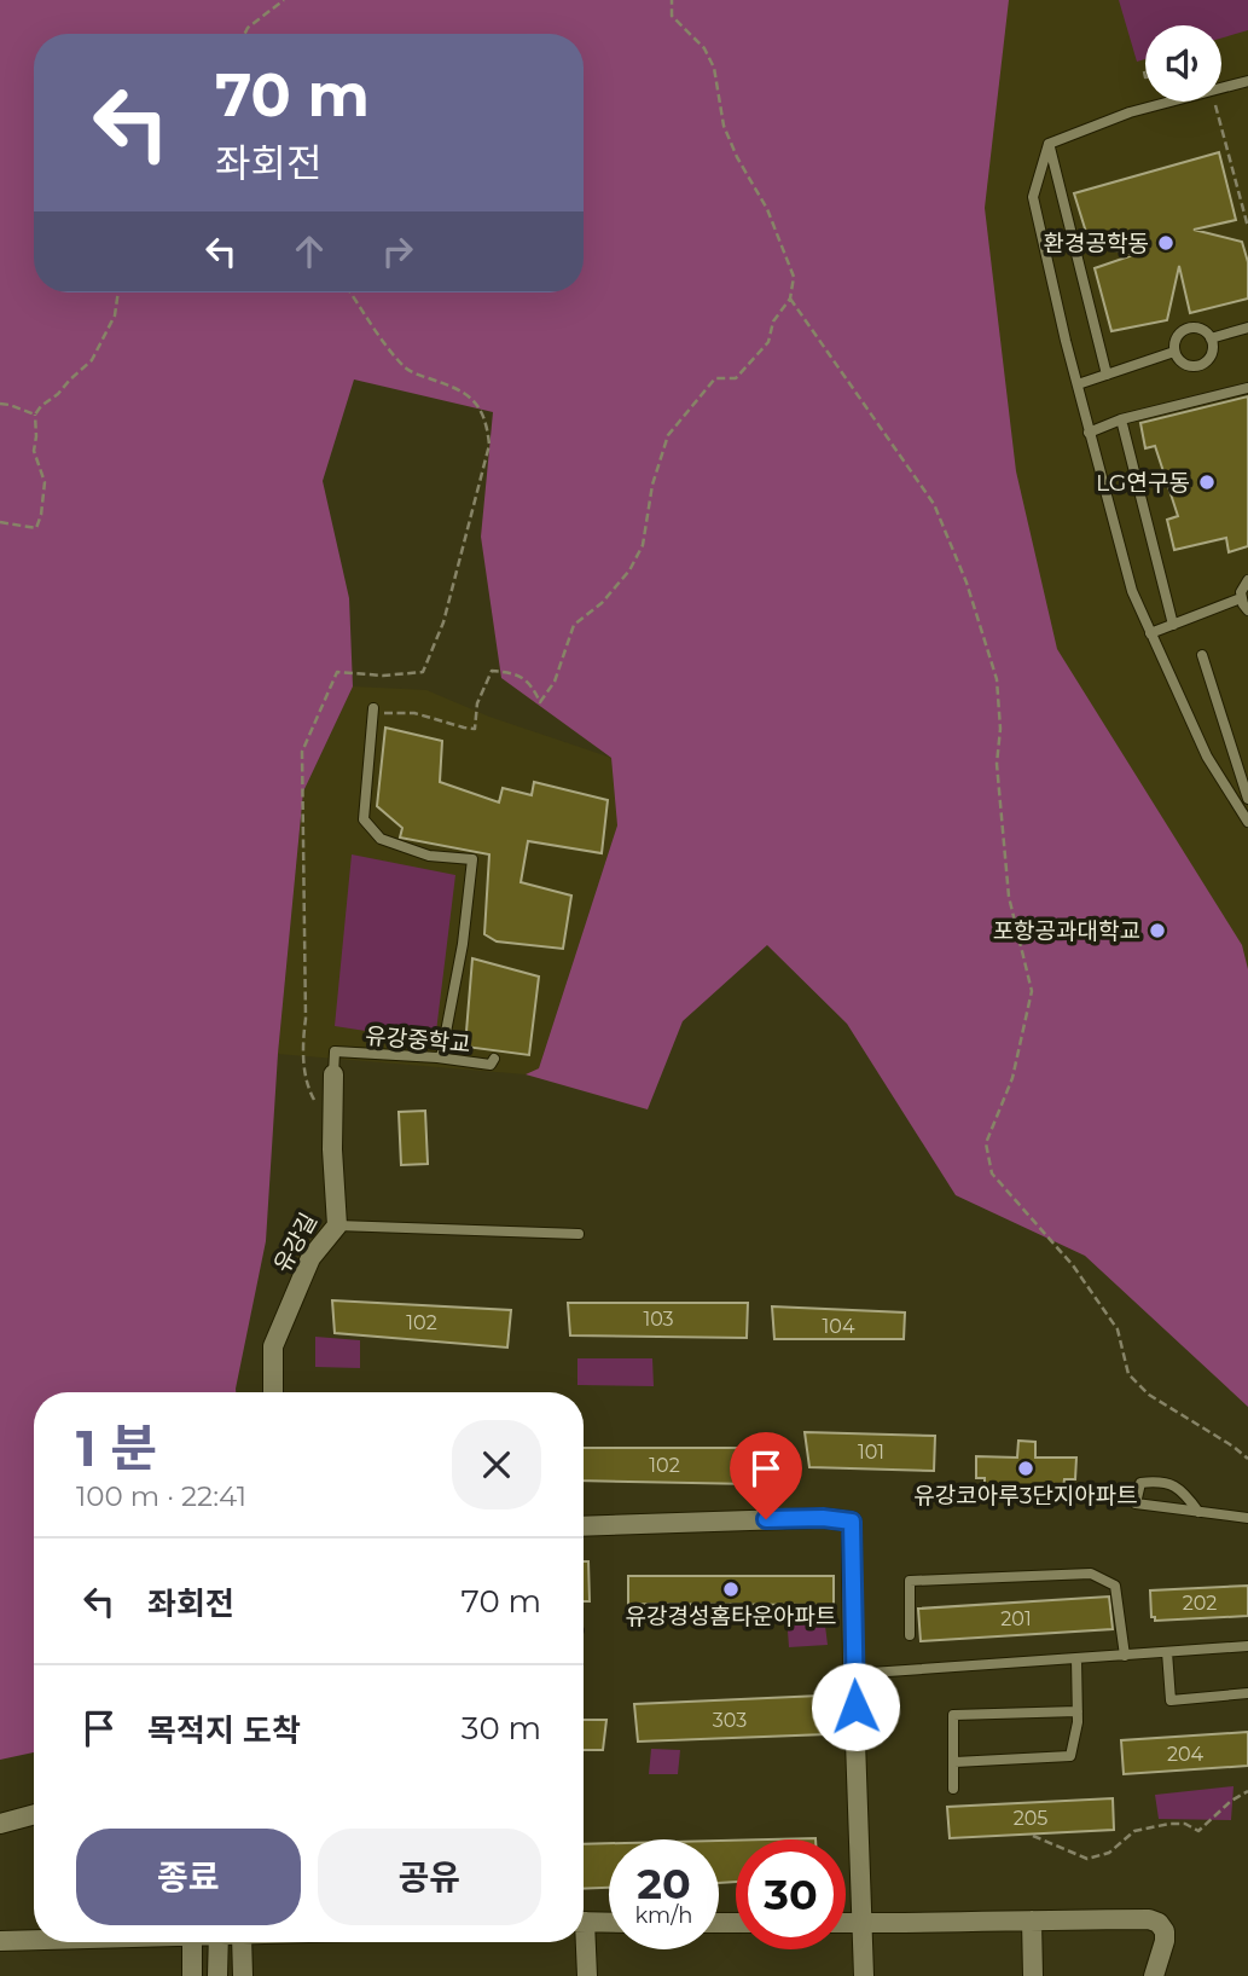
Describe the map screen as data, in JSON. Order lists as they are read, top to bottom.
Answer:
{
  "streets": {
    "street": ["유강길"],
    "lane": ["유강중학교"]
  },
  "crossings": [
    ["유강중학교", "유강길"]
  ],
  "places": [
    "환경공학동",
    "LG연구동",
    "포항공과대학교",
    "유강코아루3단지아파트",
    "유강경성홈타운아파트"
  ],
  "house_numbers": [
    "103",
    "102",
    "104",
    "101",
    "102",
    "202",
    "201",
    "303",
    "204",
    "205"
  ],
  "page": {
    "turn": ["70 m", "좌회전"],
    "heading": ["1 분", "100 m · 22:41"],
    "list": [
      {
        "name": "좌회전",
        "value": "70 m"
      },
      {
        "name": "목적지 도착",
        "value": "30 m"
      }
    ],
    "buttons": ["종료", "공유"],
    "speed": "20 km/h",
    "limit": "30"
  }
}
